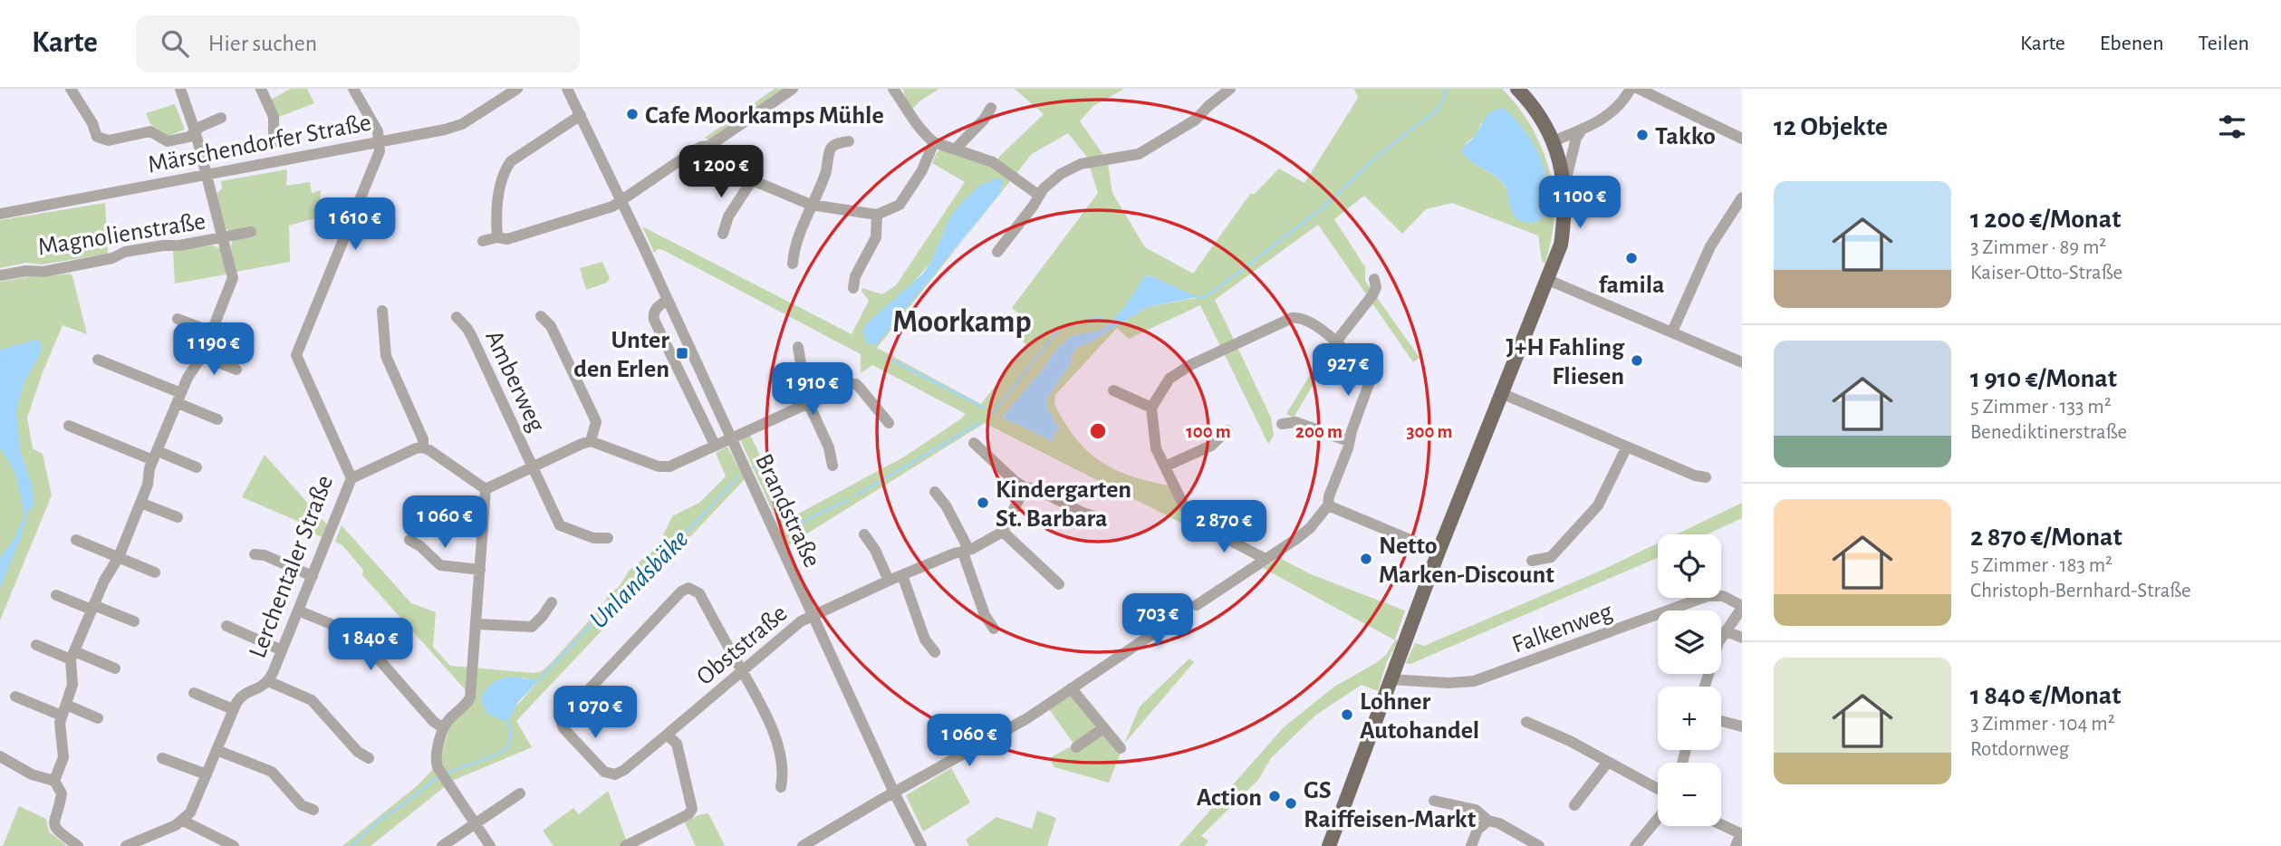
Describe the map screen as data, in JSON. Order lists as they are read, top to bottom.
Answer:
{
  "streets": {
    "street": [
      "Märschendorfer Straße",
      "Magnolienstraße",
      "Amberweg",
      "Brandstraße",
      "Lerchentaler Straße",
      "Falkenweg",
      "Obststraße"
    ]
  },
  "crossings": [
    ["Märschendorfer Straße", "Lerchentaler Straße"],
    ["Brandstraße", "Obststraße"]
  ],
  "districts": ["Moorkamp"],
  "water": ["Unlandsbäke"],
  "places": {
    "other": [
      "Cafe Moorkamps Mühle",
      "Takko",
      "famila",
      "J+H Fahling Fliesen",
      "Kindergarten St. Barbara",
      "Netto Marken-Discount",
      "Lohner Autohandel",
      "Action",
      "GS Raiffeisen-Markt"
    ],
    "transit": ["Unter den Erlen"]
  },
  "page": {
    "header": "Karte",
    "search": "Hier suchen",
    "nav": ["Karte", "Ebenen", "Teilen"],
    "heading": "12 Objekte",
    "price": [
      "1 200 €",
      "1 100 €",
      "1 610 €",
      "1 190 €",
      "927 €",
      "1 910 €",
      "1 060 €",
      "2 870 €",
      "703 €",
      "1 840 €",
      "1 070 €",
      "1 060 €"
    ],
    "list": [
      {
        "name": "1 200 €/Monat",
        "note": "3 Zimmer · 89 m² · Kaiser-Otto-Straße"
      },
      {
        "name": "1 910 €/Monat",
        "note": "5 Zimmer · 133 m² · Benediktinerstraße"
      },
      {
        "name": "2 870 €/Monat",
        "note": "5 Zimmer · 183 m² · Christoph-Bernhard-Straße"
      },
      {
        "name": "1 840 €/Monat",
        "note": "3 Zimmer · 104 m² · Rotdornweg"
      }
    ],
    "map_buttons": ["+", "−"]
  },
  "rings": ["100 m", "200 m", "300 m"]
}
